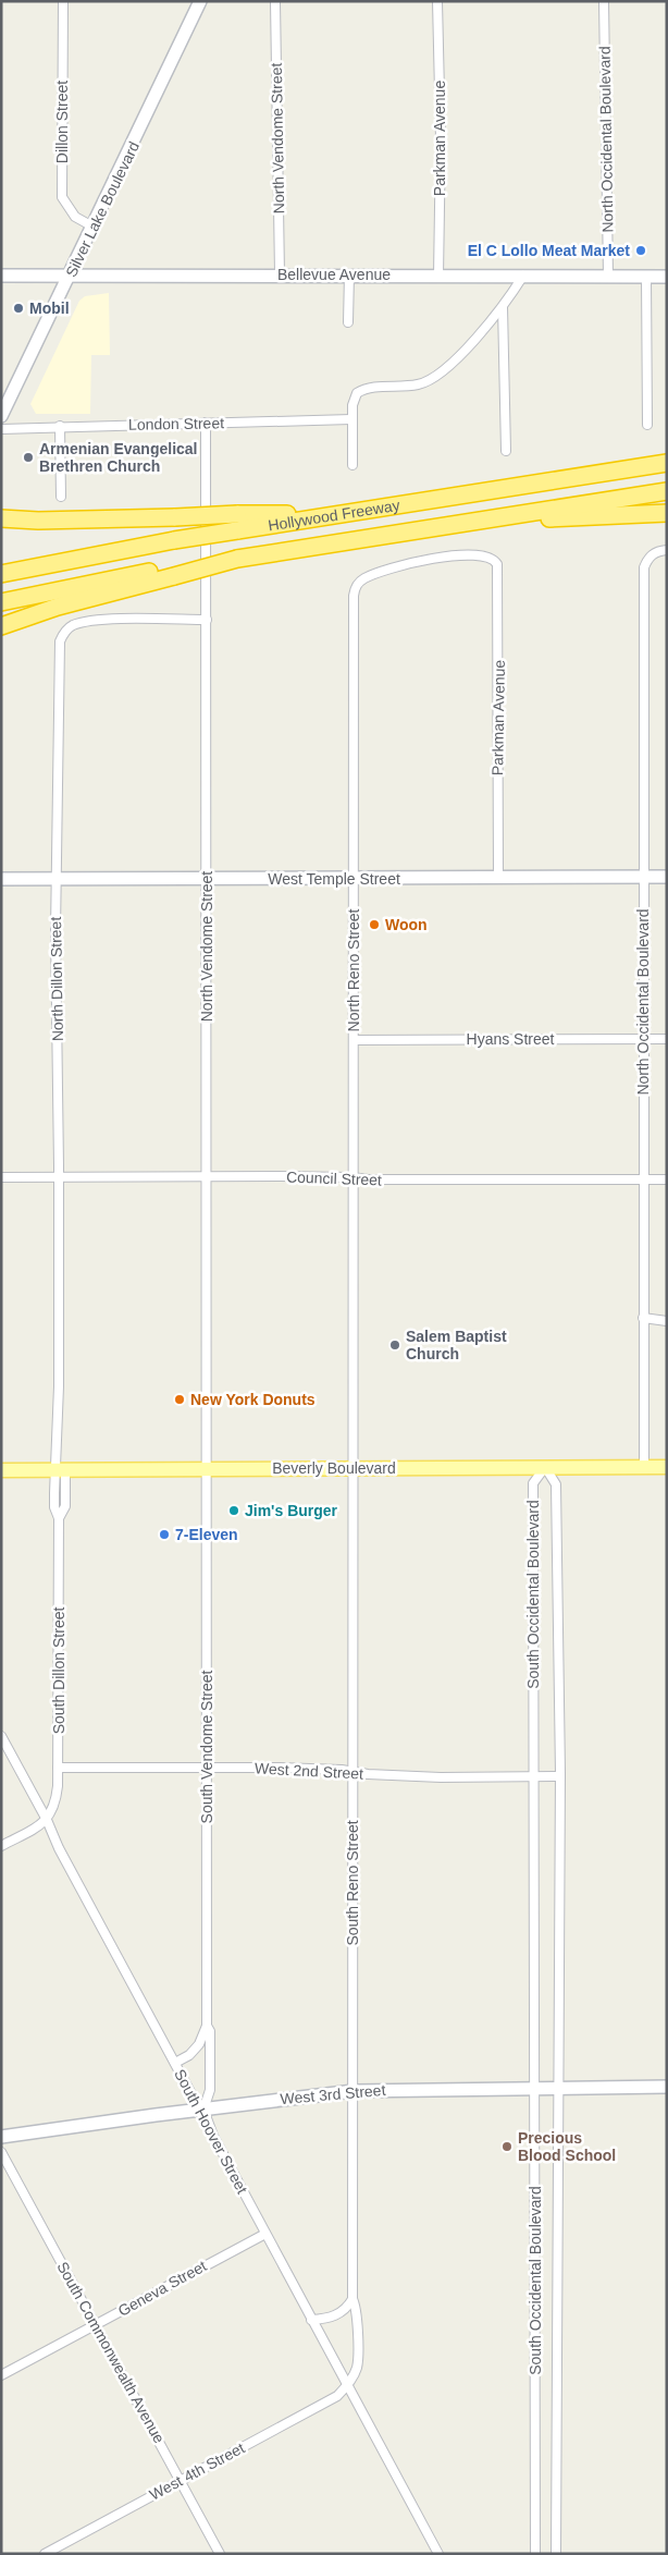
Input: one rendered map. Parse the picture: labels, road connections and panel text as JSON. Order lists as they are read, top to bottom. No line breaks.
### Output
{"streets":{"highway":["Hollywood Freeway"],"main road":["Silver Lake Boulevard","Bellevue Avenue","West Temple Street","Beverly Boulevard","West 3rd Street"],"street":["Dillon Street","North Vendome Street","Parkman Avenue","North Occidental Boulevard","London Street","North Reno Street","North Dillon Street","Hyans Street","Council Street","South Occidental Boulevard","South Dillon Street","South Vendome Street","West 2nd Street","South Reno Street","South Hoover Street","Geneva Street","South Commonwealth Avenue","West 4th Street"]},"crossings":[["Dillon Street","Silver Lake Boulevard"],["North Vendome Street","Bellevue Avenue"],["North Vendome Street","London Street"],["North Vendome Street","West Temple Street"],["North Vendome Street","North Dillon Street"],["North Vendome Street","Council Street"],["North Vendome Street","Beverly Boulevard"],["North Vendome Street","South Vendome Street"],["Parkman Avenue","Bellevue Avenue"],["Parkman Avenue","West Temple Street"],["Parkman Avenue","North Reno Street"],["North Occidental Boulevard","Bellevue Avenue"],["North Occidental Boulevard","West Temple Street"],["North Occidental Boulevard","Hyans Street"],["North Occidental Boulevard","Council Street"],["North Occidental Boulevard","Beverly Boulevard"],["Silver Lake Boulevard","Bellevue Avenue"],["West Temple Street","North Reno Street"],["West Temple Street","North Dillon Street"],["North Reno Street","Hyans Street"],["North Reno Street","Council Street"],["North Reno Street","Beverly Boulevard"],["North Reno Street","South Reno Street"],["North Dillon Street","Council Street"],["North Dillon Street","Beverly Boulevard"],["North Dillon Street","South Dillon Street"],["Beverly Boulevard","South Occidental Boulevard"],["Beverly Boulevard","South Dillon Street"],["Beverly Boulevard","South Vendome Street"],["Beverly Boulevard","South Reno Street"],["South Occidental Boulevard","West 2nd Street"],["South Occidental Boulevard","West 3rd Street"],["South Dillon Street","West 2nd Street"],["South Dillon Street","South Hoover Street"],["South Vendome Street","West 2nd Street"],["South Vendome Street","West 3rd Street"],["South Vendome Street","South Hoover Street"],["West 2nd Street","South Reno Street"],["South Reno Street","West 3rd Street"],["South Reno Street","South Hoover Street"],["South Reno Street","West 4th Street"],["West 3rd Street","South Hoover Street"],["South Hoover Street","Geneva Street"],["South Hoover Street","West 4th Street"],["Geneva Street","South Commonwealth Avenue"],["South Commonwealth Avenue","West 4th Street"]],"places":["El C Lollo Meat Market","Mobil","Armenian Evangelical Brethren Church","Woon","Salem Baptist Church","New York Donuts","Jim's Burger","7-Eleven","Precious Blood School"]}
